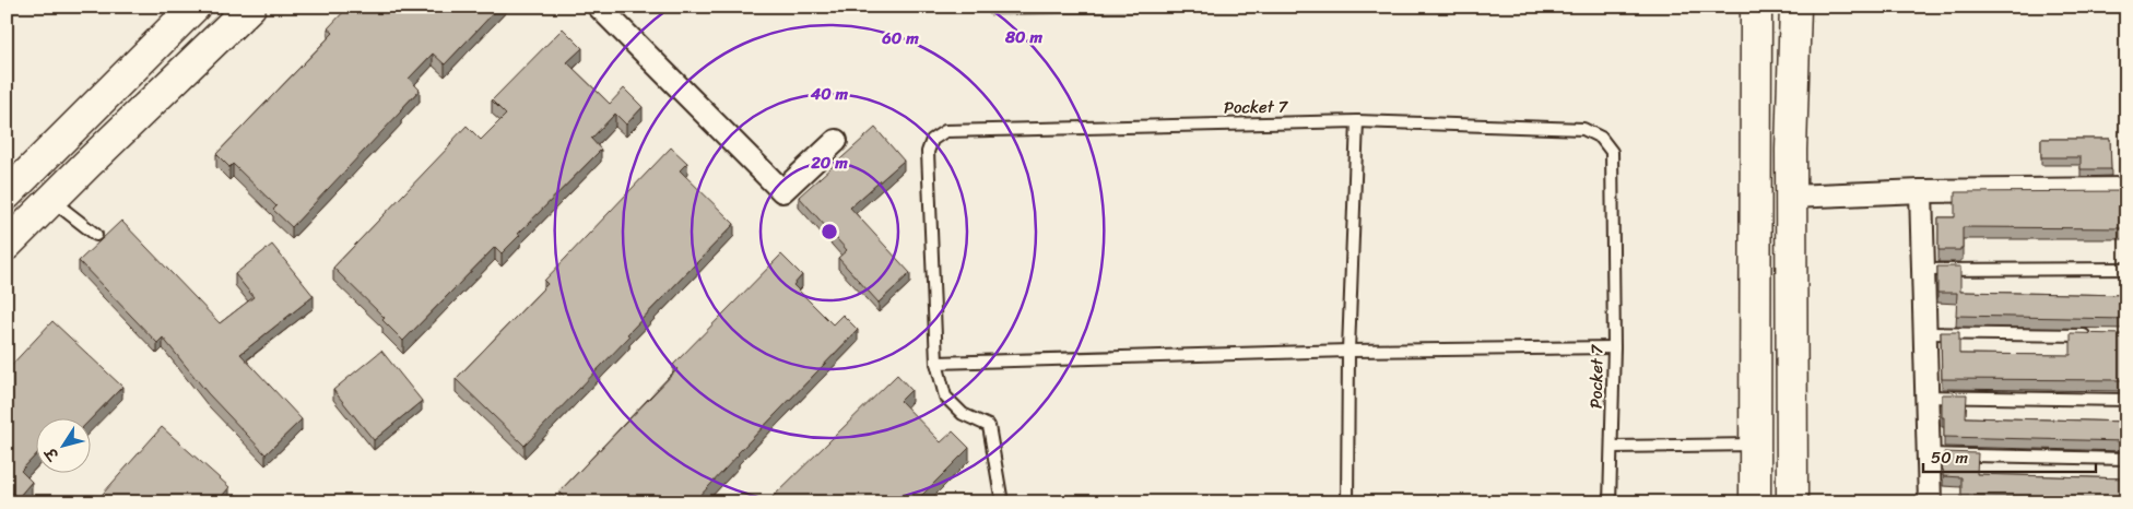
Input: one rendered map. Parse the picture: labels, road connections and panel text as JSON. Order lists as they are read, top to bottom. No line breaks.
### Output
{"streets":{"lane":["Pocket 7"]},"scale_bar":"50 m","north":"bottom left","rings":["80 m","60 m","40 m","20 m"]}
